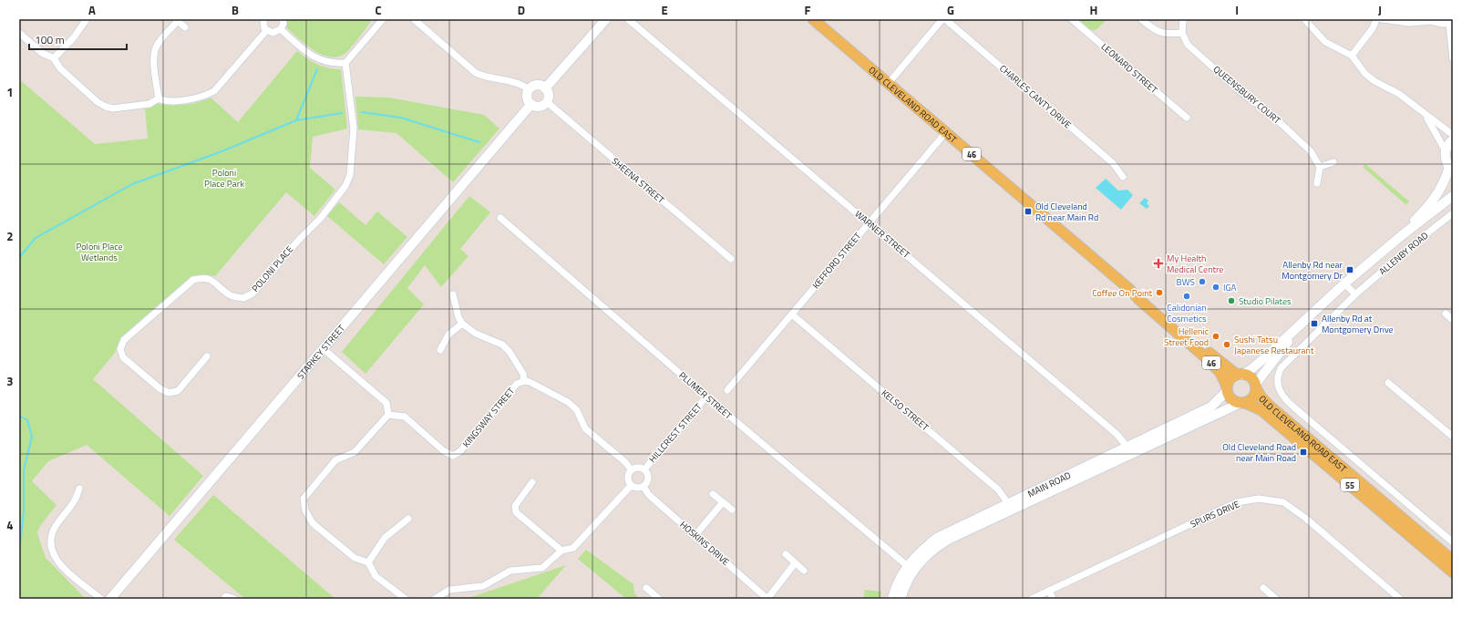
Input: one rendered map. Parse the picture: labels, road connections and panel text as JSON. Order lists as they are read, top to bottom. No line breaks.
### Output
{"streets":{"main road":["OLD CLEVELAND ROAD EAST","46","ALLENBY ROAD","STARKEY STREET","MAIN ROAD","55"],"street":["LEONARD STREET","QUEENSBURY COURT","CHARLES CANTY DRIVE","SHEENA STREET","WARNER STREET","KEFFORD STREET","POLONI PLACE","PLUMER STREET","KELSO STREET","KINGSWAY STREET","HILLCREST STREET","SPURS DRIVE","HOSKINS DRIVE"]},"crossings":[["OLD CLEVELAND ROAD EAST","46"],["OLD CLEVELAND ROAD EAST","ALLENBY ROAD"],["OLD CLEVELAND ROAD EAST","KEFFORD STREET"],["OLD CLEVELAND ROAD EAST","MAIN ROAD"],["46","ALLENBY ROAD"],["46","MAIN ROAD"],["SHEENA STREET","STARKEY STREET"],["WARNER STREET","KEFFORD STREET"],["WARNER STREET","MAIN ROAD"],["ALLENBY ROAD","MAIN ROAD"],["KEFFORD STREET","KELSO STREET"],["PLUMER STREET","HILLCREST STREET"],["PLUMER STREET","MAIN ROAD"],["KELSO STREET","MAIN ROAD"],["HILLCREST STREET","HOSKINS DRIVE"]],"parks":["Poloni Place Park","Poloni Place Wetlands"],"places":{"transit":["Old Cleveland Rd near Main Rd","Allenby Rd near Montgomery Dr","Allenby Rd at Montgomery Drive","Old Cleveland Road near Main Road"],"health":["My Health Medical Centre"],"other":["BWS","IGA","Coffee On Point","Calidonian Cosmetics","Studio Pilates","Hellenic Street Food","Sushi Tatsu Japanese Restaurant"]},"scale_bar":"100 m","grid":{"columns":["A","B","C","D","E","F","G","H","I","J"],"rows":["1","2","3","4"]}}
